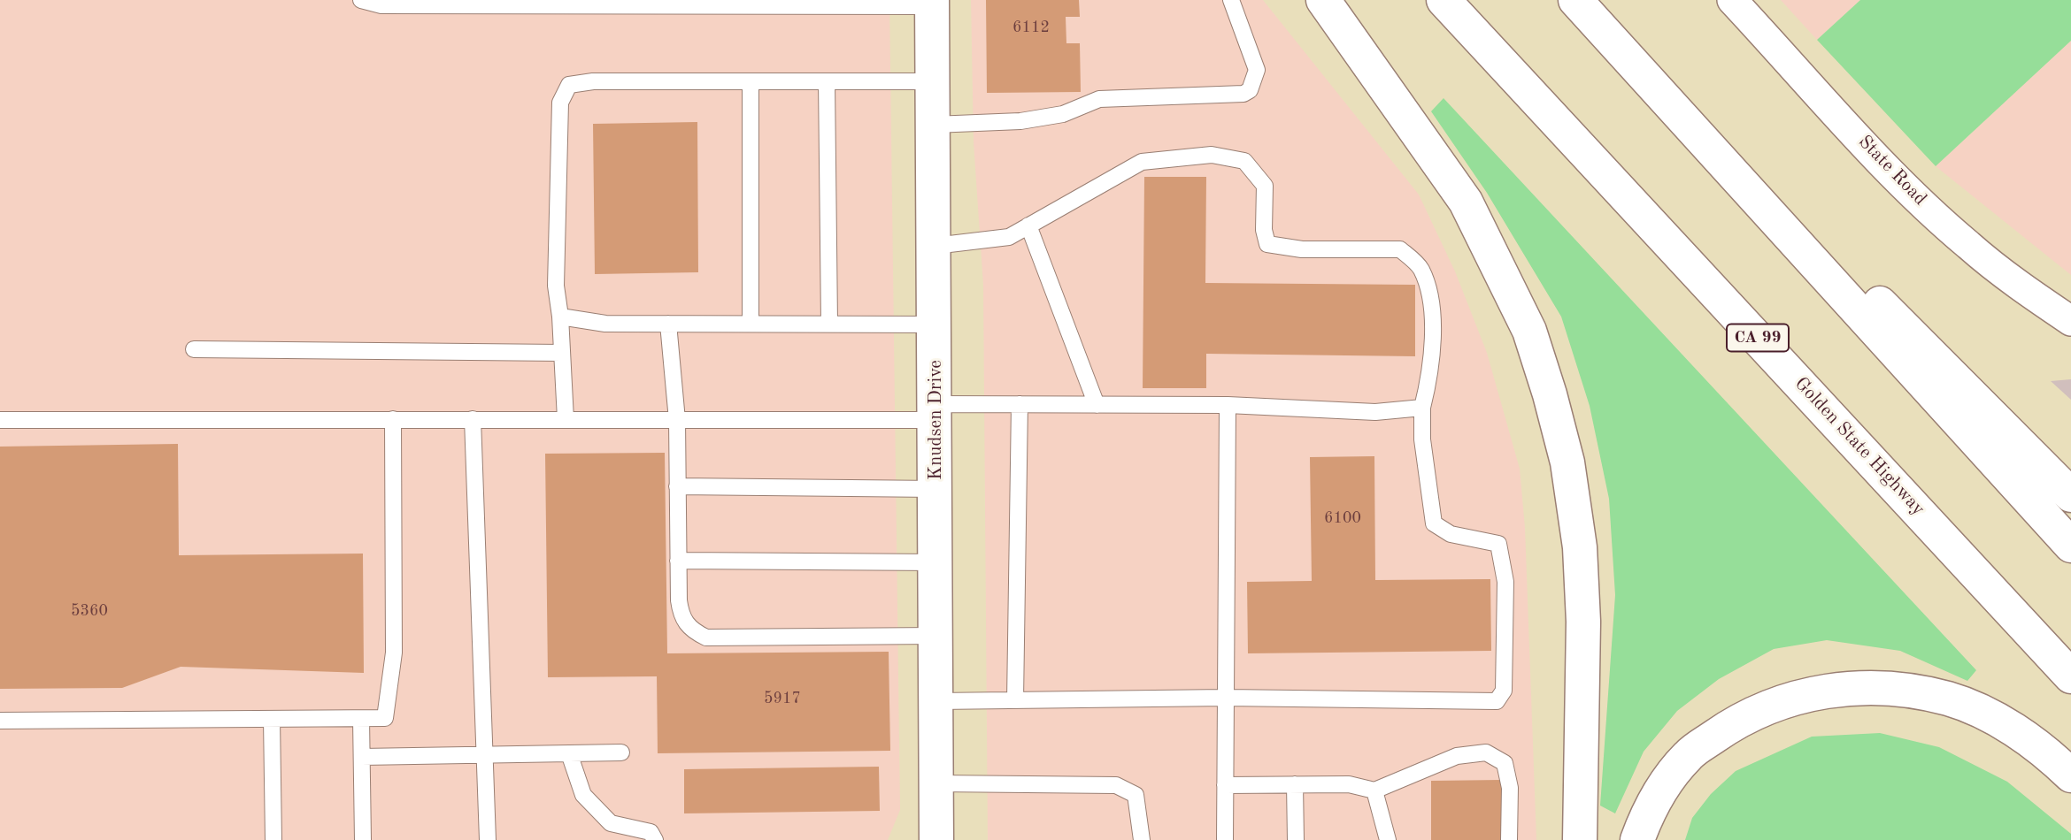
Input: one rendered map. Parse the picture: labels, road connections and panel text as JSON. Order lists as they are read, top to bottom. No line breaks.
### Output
{"streets":{"main road":["CA 99","Knudsen Drive","Golden State Highway"],"street":["State Road"]},"house_numbers":["6112","6100","5360","5917"]}
